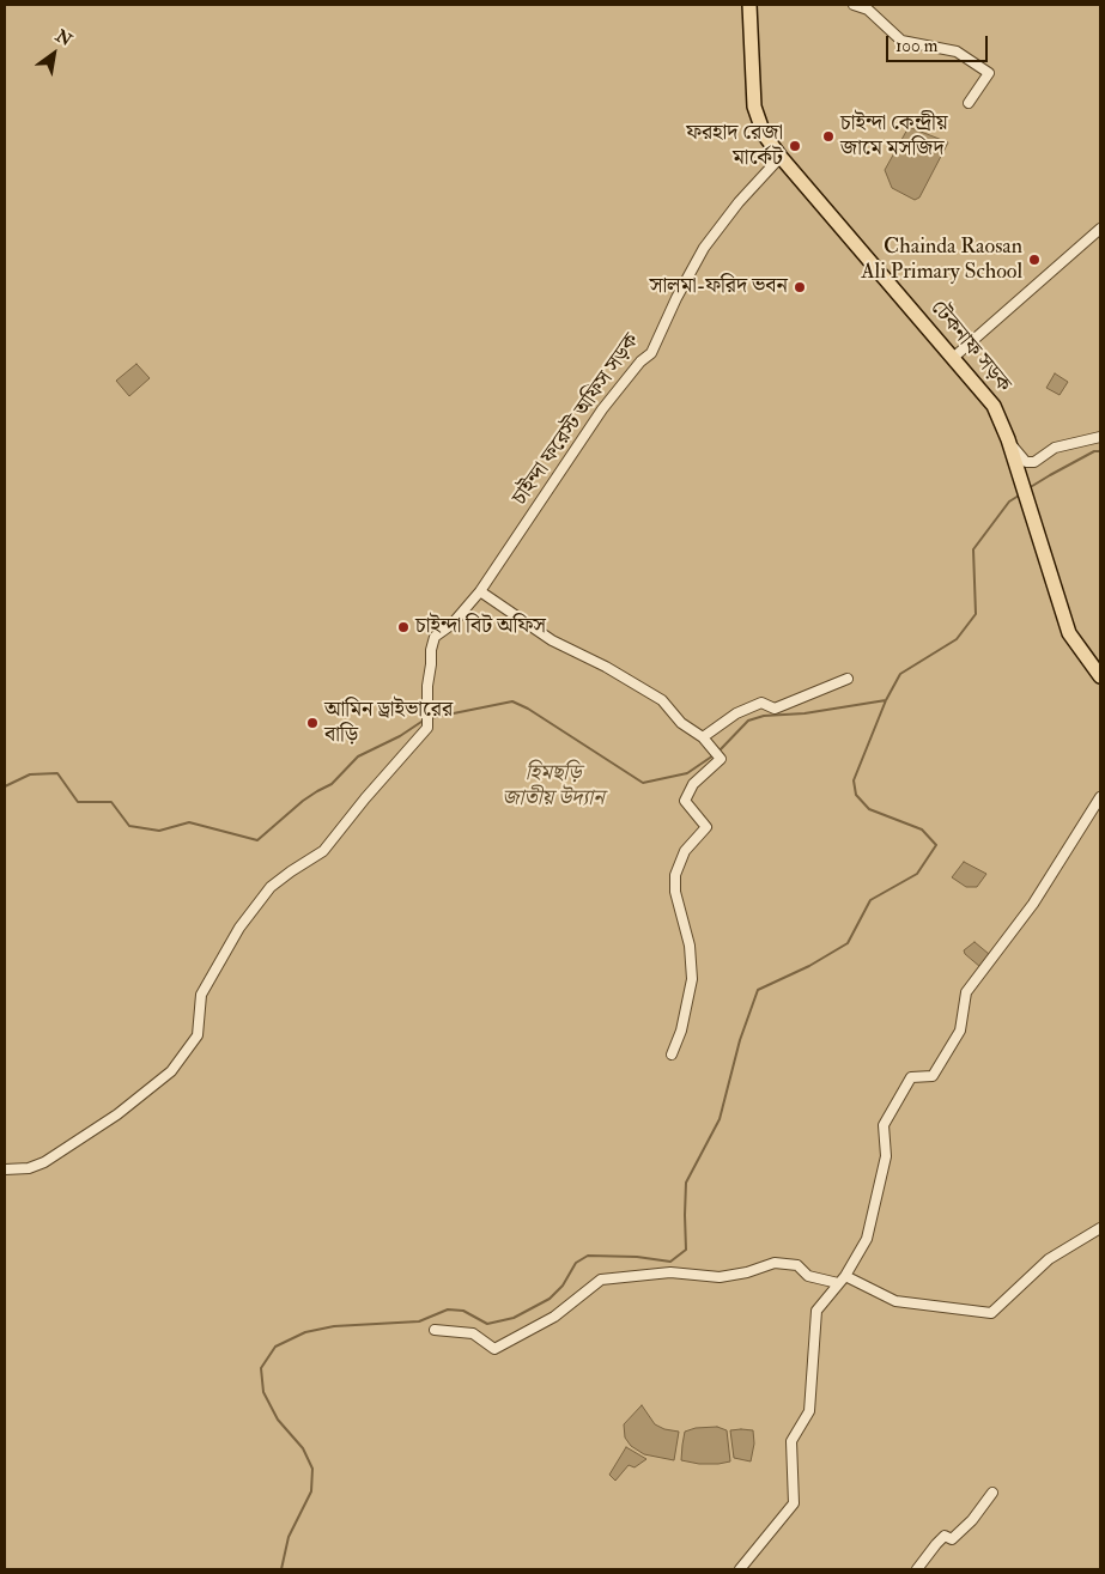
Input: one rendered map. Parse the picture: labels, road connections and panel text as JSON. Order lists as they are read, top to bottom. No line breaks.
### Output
{"streets":{"highway":["টেকনাফ সড়ক"],"street":["চাইন্দা ফরেস্ট অফিস সড়ক"]},"crossings":[["টেকনাফ সড়ক","চাইন্দা ফরেস্ট অফিস সড়ক"]],"parks":["হিমছড়ি জাতীয় উদ্যান"],"places":["চাইন্দা কেন্দ্রীয় জামে মসজিদ","ফরহাদ রেজা মার্কেট","Chainda Raosan Ali Primary School","সালমা-ফরিদ ভবন","চাইন্দা বিট অফিস","আমিন ড্রাইভারের বাড়ি"],"scale_bar":"100 m","north":"top right"}
